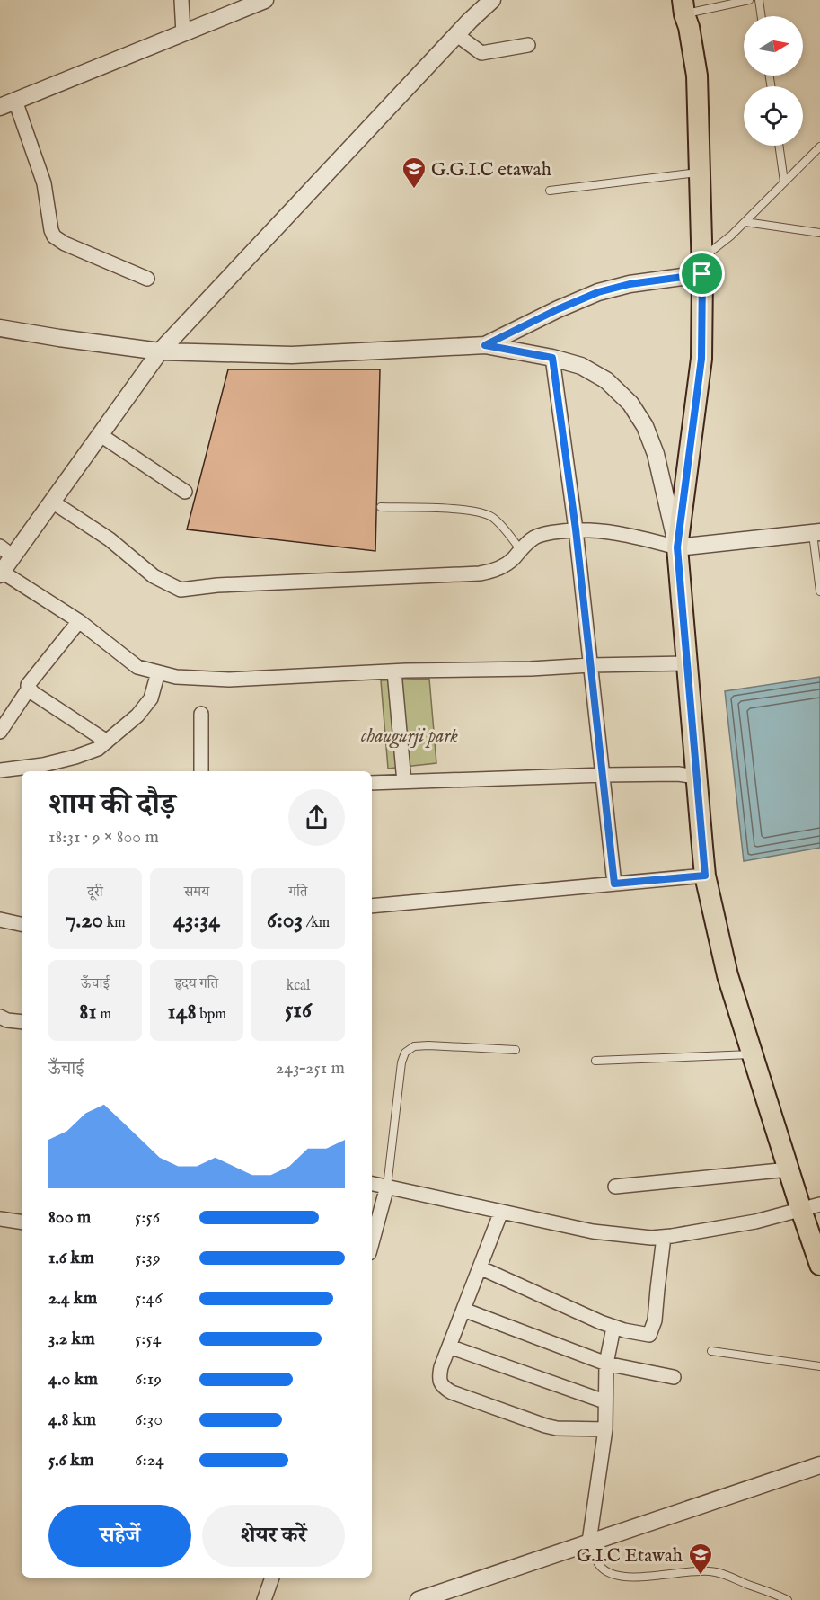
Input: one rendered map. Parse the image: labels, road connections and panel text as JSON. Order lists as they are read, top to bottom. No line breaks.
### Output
{"parks":["chaugurji park"],"places":{"school or university":["G.G.I.C etawah","G.I.C Etawah"]},"north":"right","page":{"heading":["शाम की दौड़","18:31 · 9 × 800 m"],"stats":[["दूरी","7.20 km"],["समय","43:34"],["गति","6:03 /km"],["ऊँचाई","81 m"],["हृदय गति","148 bpm"],["kcal","516"]],"chart":["ऊँचाई","243–251 m"],"list":[{"name":"800 m","note":"5:56"},{"name":"1.6 km","note":"5:39"},{"name":"2.4 km","note":"5:46"},{"name":"3.2 km","note":"5:54"},{"name":"4.0 km","note":"6:19"},{"name":"4.8 km","note":"6:30"},{"name":"5.6 km","note":"6:24"}],"buttons":["सहेजें","शेयर करें"]}}
